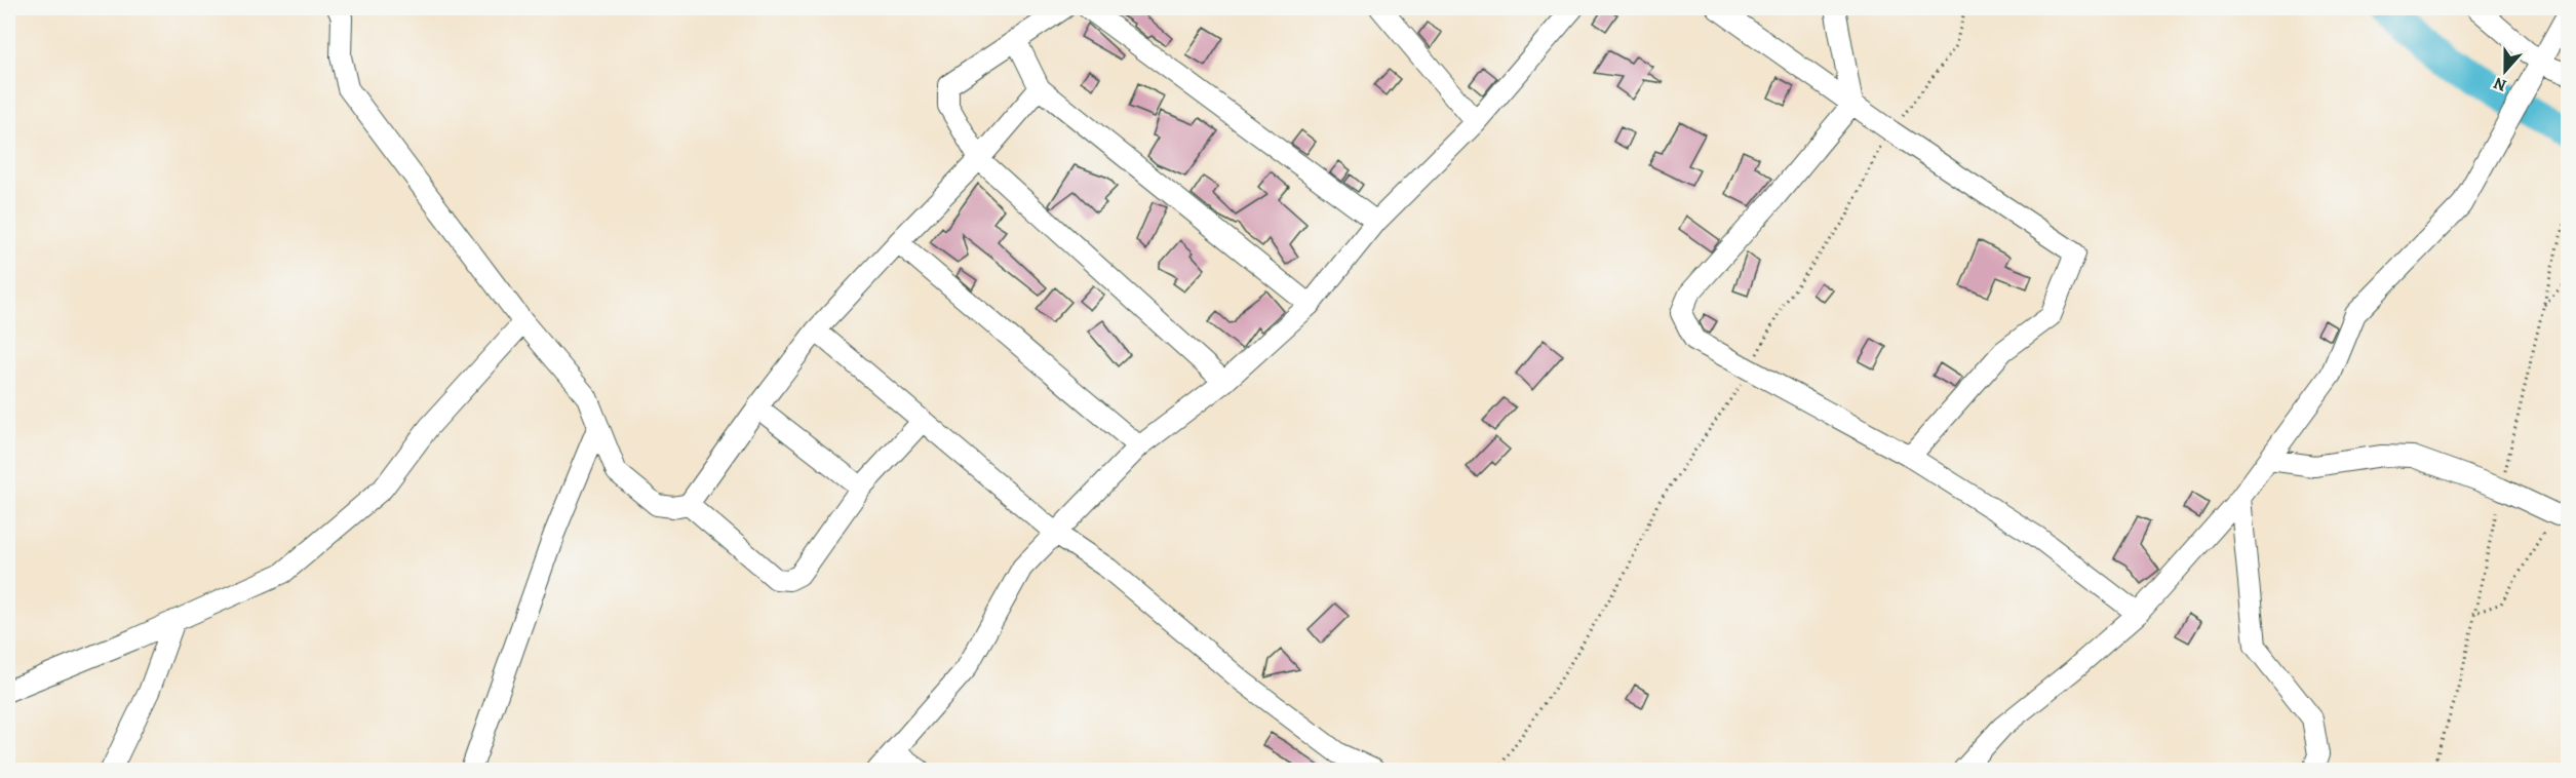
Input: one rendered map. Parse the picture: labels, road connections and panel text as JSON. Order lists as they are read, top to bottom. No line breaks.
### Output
{"north":"bottom"}
